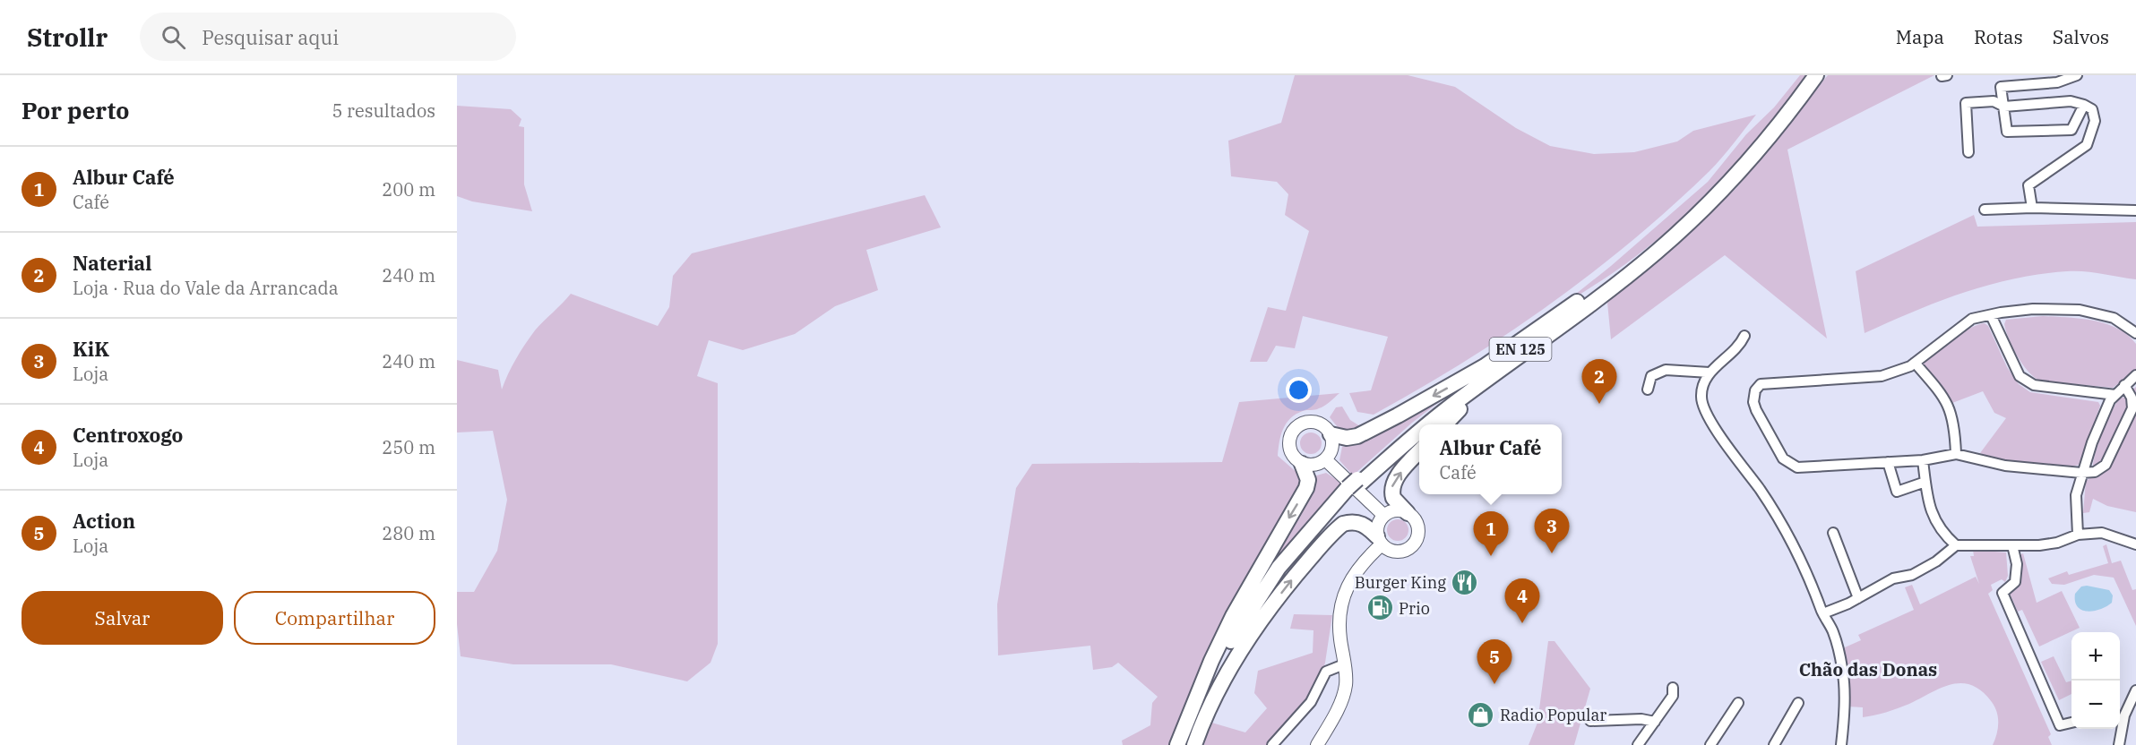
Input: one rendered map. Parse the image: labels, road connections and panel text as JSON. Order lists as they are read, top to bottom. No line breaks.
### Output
{"streets":{"main road":["EN 125"]},"districts":["Chão das Donas"],"places":{"restaurant":["Burger King"],"fuel station":["Prio"],"shop":["Radio Popular"]},"page":{"header":"Strollr","search":"Pesquisar aqui","nav":["Mapa","Rotas","Salvos"],"heading":["Por perto","5 resultados"],"list":[{"mark":"1","name":"Albur Café","note":"Café","value":"200 m"},{"mark":"2","name":"Naterial","note":"Loja · Rua do Vale da Arrancada","value":"240 m"},{"mark":"3","name":"KiK","note":"Loja","value":"240 m"},{"mark":"4","name":"Centroxogo","note":"Loja","value":"250 m"},{"mark":"5","name":"Action","note":"Loja","value":"280 m"}],"pins":["2","3","1","4","5"],"popup":["Albur Café","Café"],"buttons":["Salvar","Compartilhar"],"map_buttons":["+","−"]}}
